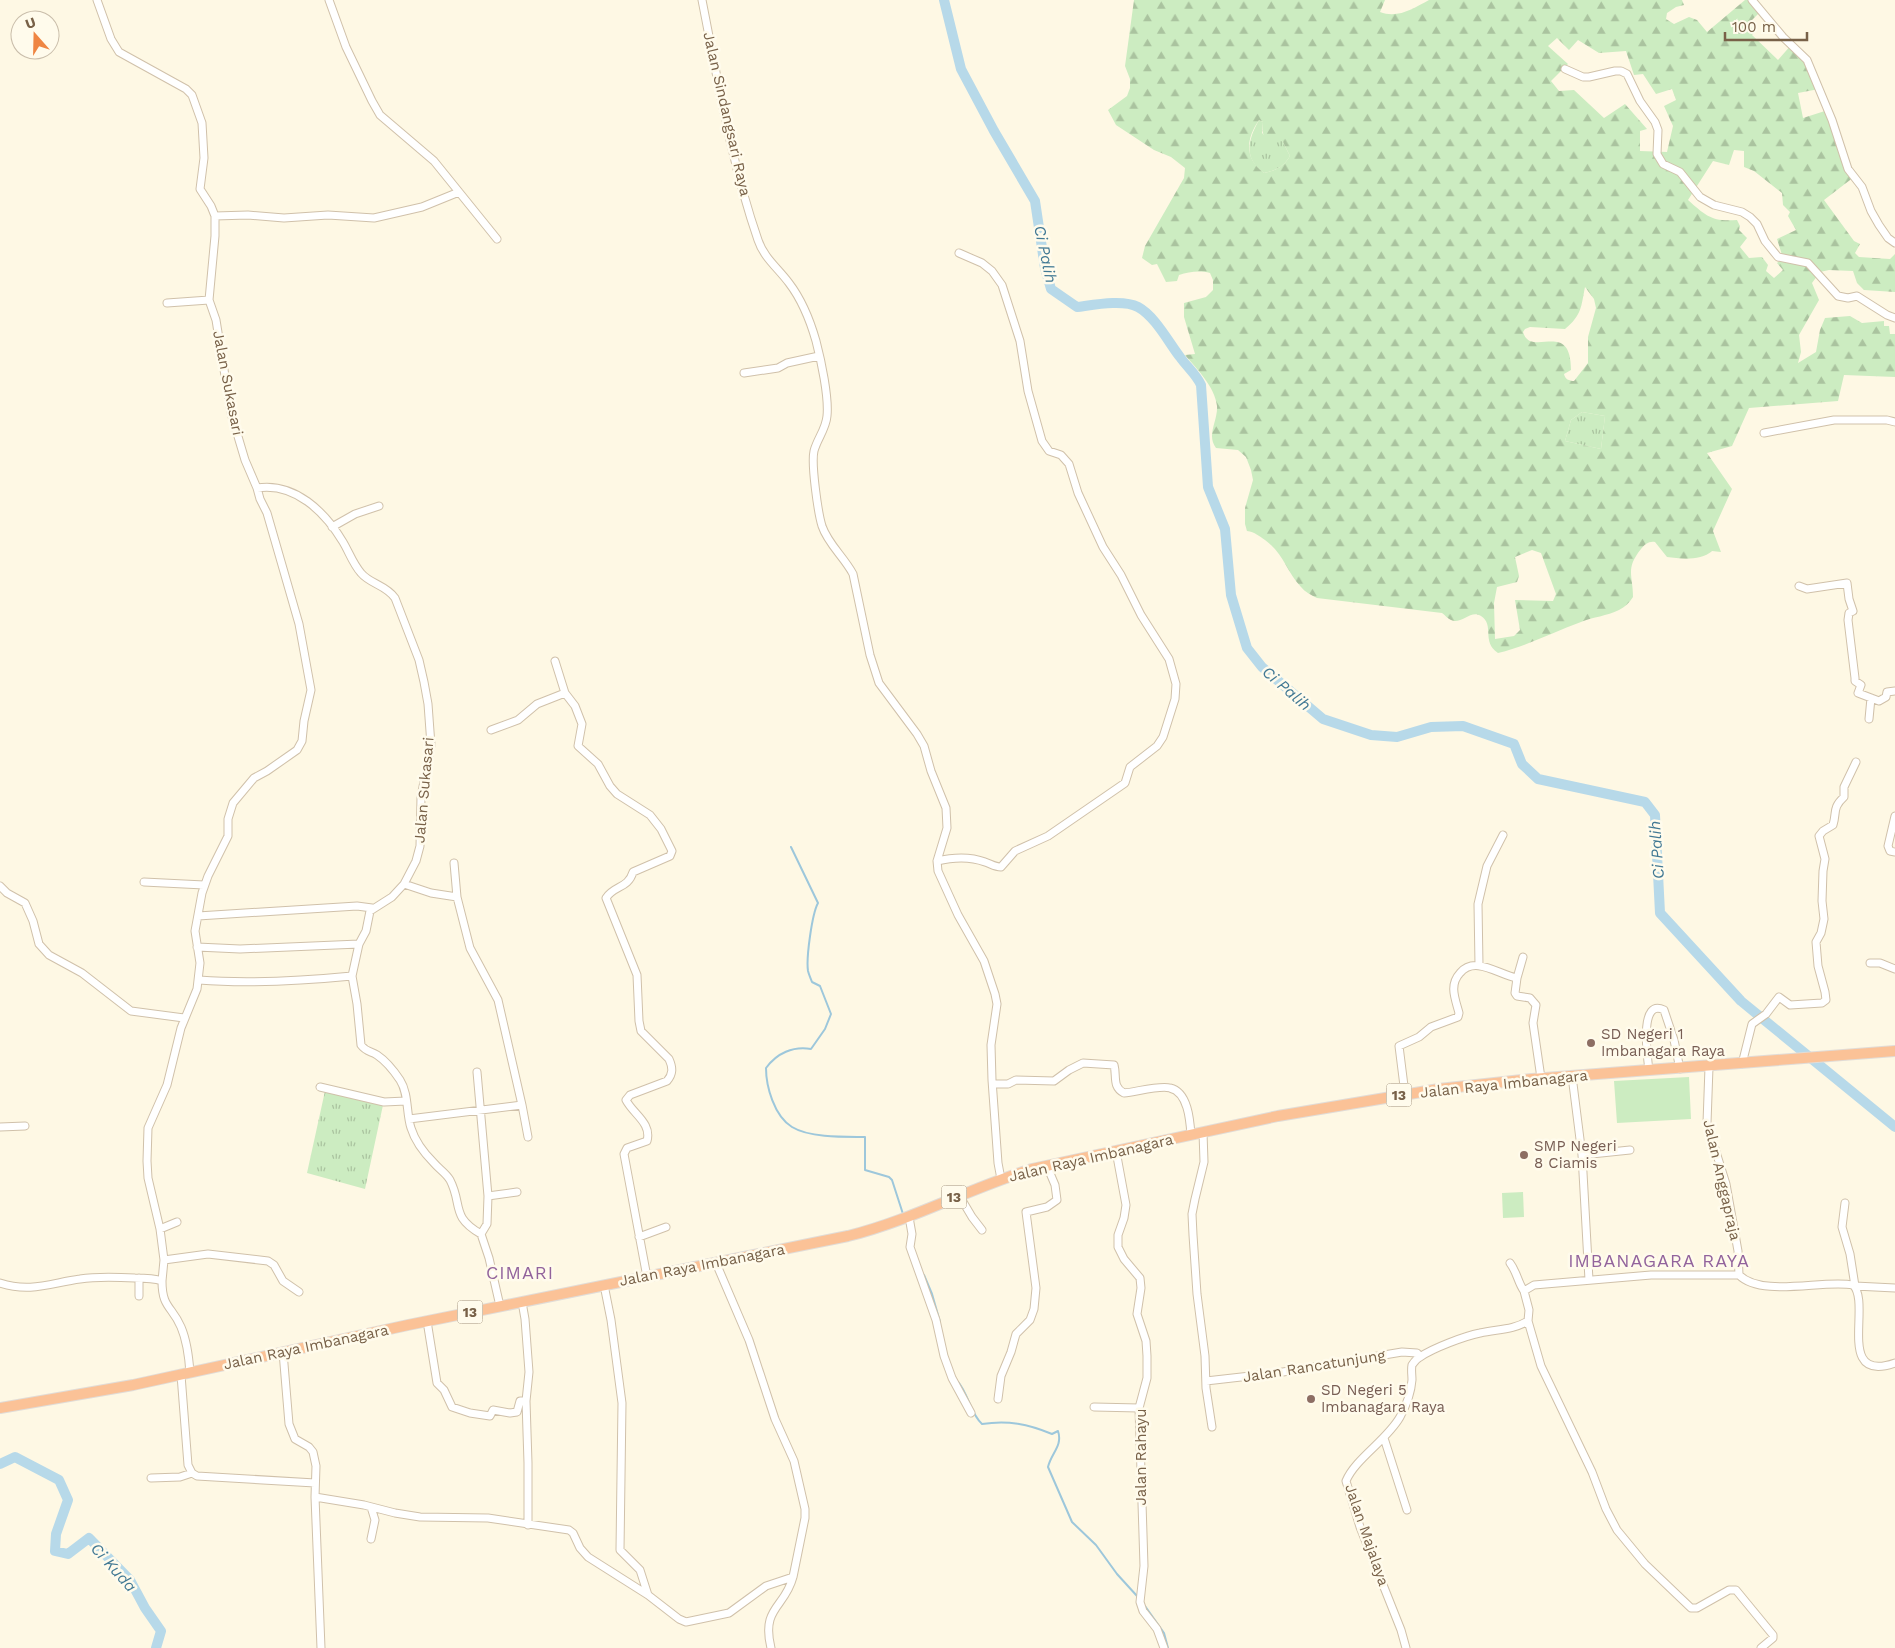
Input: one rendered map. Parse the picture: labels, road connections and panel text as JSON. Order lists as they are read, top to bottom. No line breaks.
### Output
{"streets":{"highway":["Jalan Raya Imbanagara","13"],"street":["Jalan Sindangsari Raya","Jalan Sukasari","Jalan Anggapraja","Jalan Rancatunjung","Jalan Rahayu","Jalan Majalaya"]},"crossings":[["Jalan Raya Imbanagara","Jalan Anggapraja"],["Jalan Raya Imbanagara","Jalan Rahayu"],["Jalan Rancatunjung","Jalan Majalaya"]],"districts":["IMBANAGARA RAYA","CIMARI"],"water":["Ci Palih","Ci Kuda"],"places":["SD Negeri 1 Imbanagara Raya","SMP Negeri 8 Ciamis","SD Negeri 5 Imbanagara Raya"],"scale_bar":"100 m","north":"top"}
